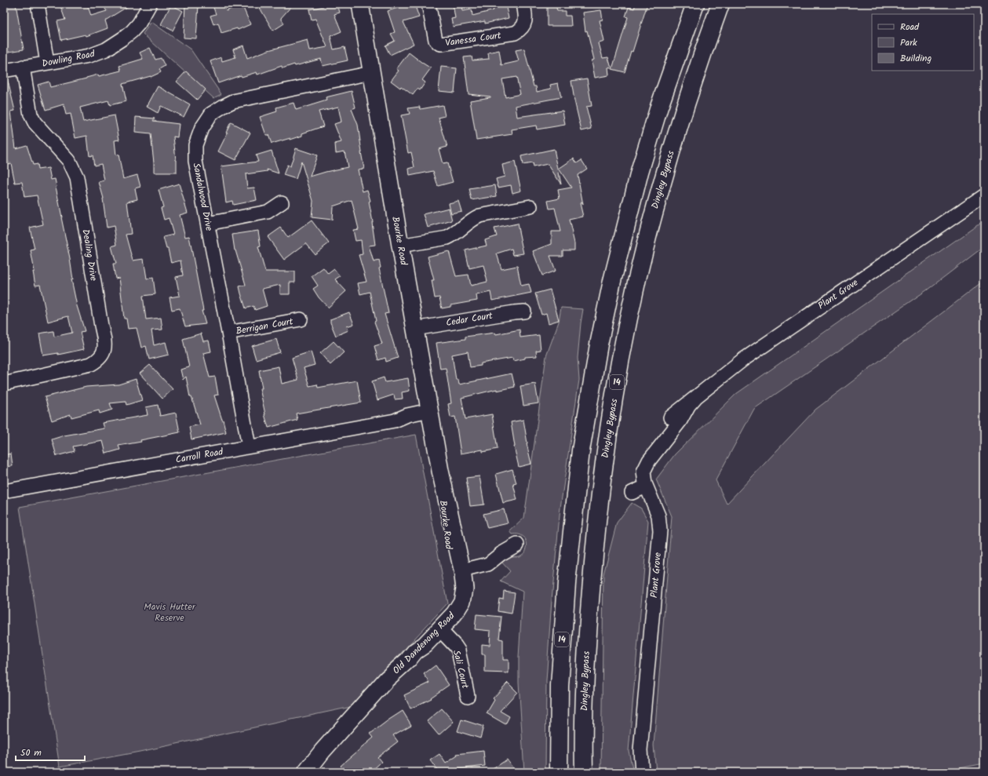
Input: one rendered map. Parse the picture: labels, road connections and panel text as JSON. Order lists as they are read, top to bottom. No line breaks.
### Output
{"streets":{"highway":["Dingley Bypass","14"],"main road":["Bourke Road","Old Dandenong Road"],"street":["Vanessa Court","Dowling Road","Sandalwood Drive","Dealing Drive","Plant Grove","Cedar Court","Berrigan Court","Carroll Road","Sali Court"]},"crossings":[["Dowling Road","Dealing Drive"],["Sandalwood Drive","Bourke Road"],["Sandalwood Drive","Berrigan Court"],["Sandalwood Drive","Carroll Road"],["Bourke Road","Cedar Court"],["Bourke Road","Carroll Road"],["Bourke Road","Old Dandenong Road"],["Old Dandenong Road","Sali Court"]],"parks":["Mavis Hutter Reserve"],"legend":["Road","Park","Building"],"scale_bar":"50 m"}
